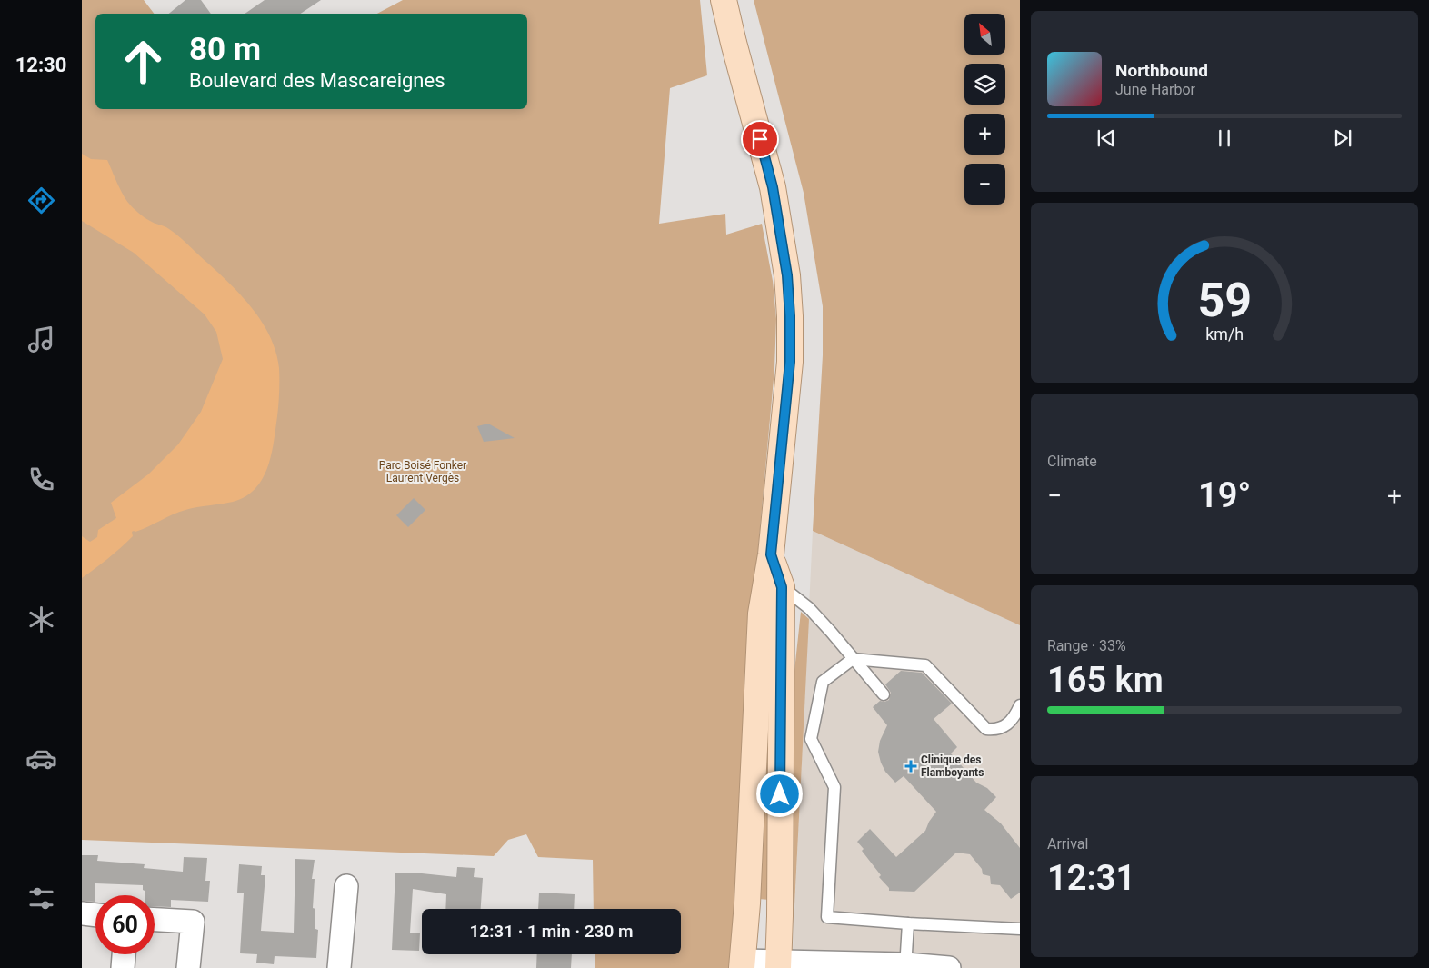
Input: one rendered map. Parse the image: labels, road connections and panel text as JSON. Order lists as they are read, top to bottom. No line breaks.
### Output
{"parks":["Parc Boisé Fonker Laurent Vergès"],"places":{"health":["Clinique des Flamboyants"]},"north":"top left","page":{"tabs":"12:30","map_buttons":["+","−"],"turn":["80 m","Boulevard des Mascareignes"],"song":["Northbound","June Harbor"],"tile":["Climate",["Range · 33%","165 km"],["Arrival","12:31"]],"heat":["−","19°","+"],"limit":"60","trip":"12:31 · 1 min · 230 m","gauge":["59","km/h"]}}
